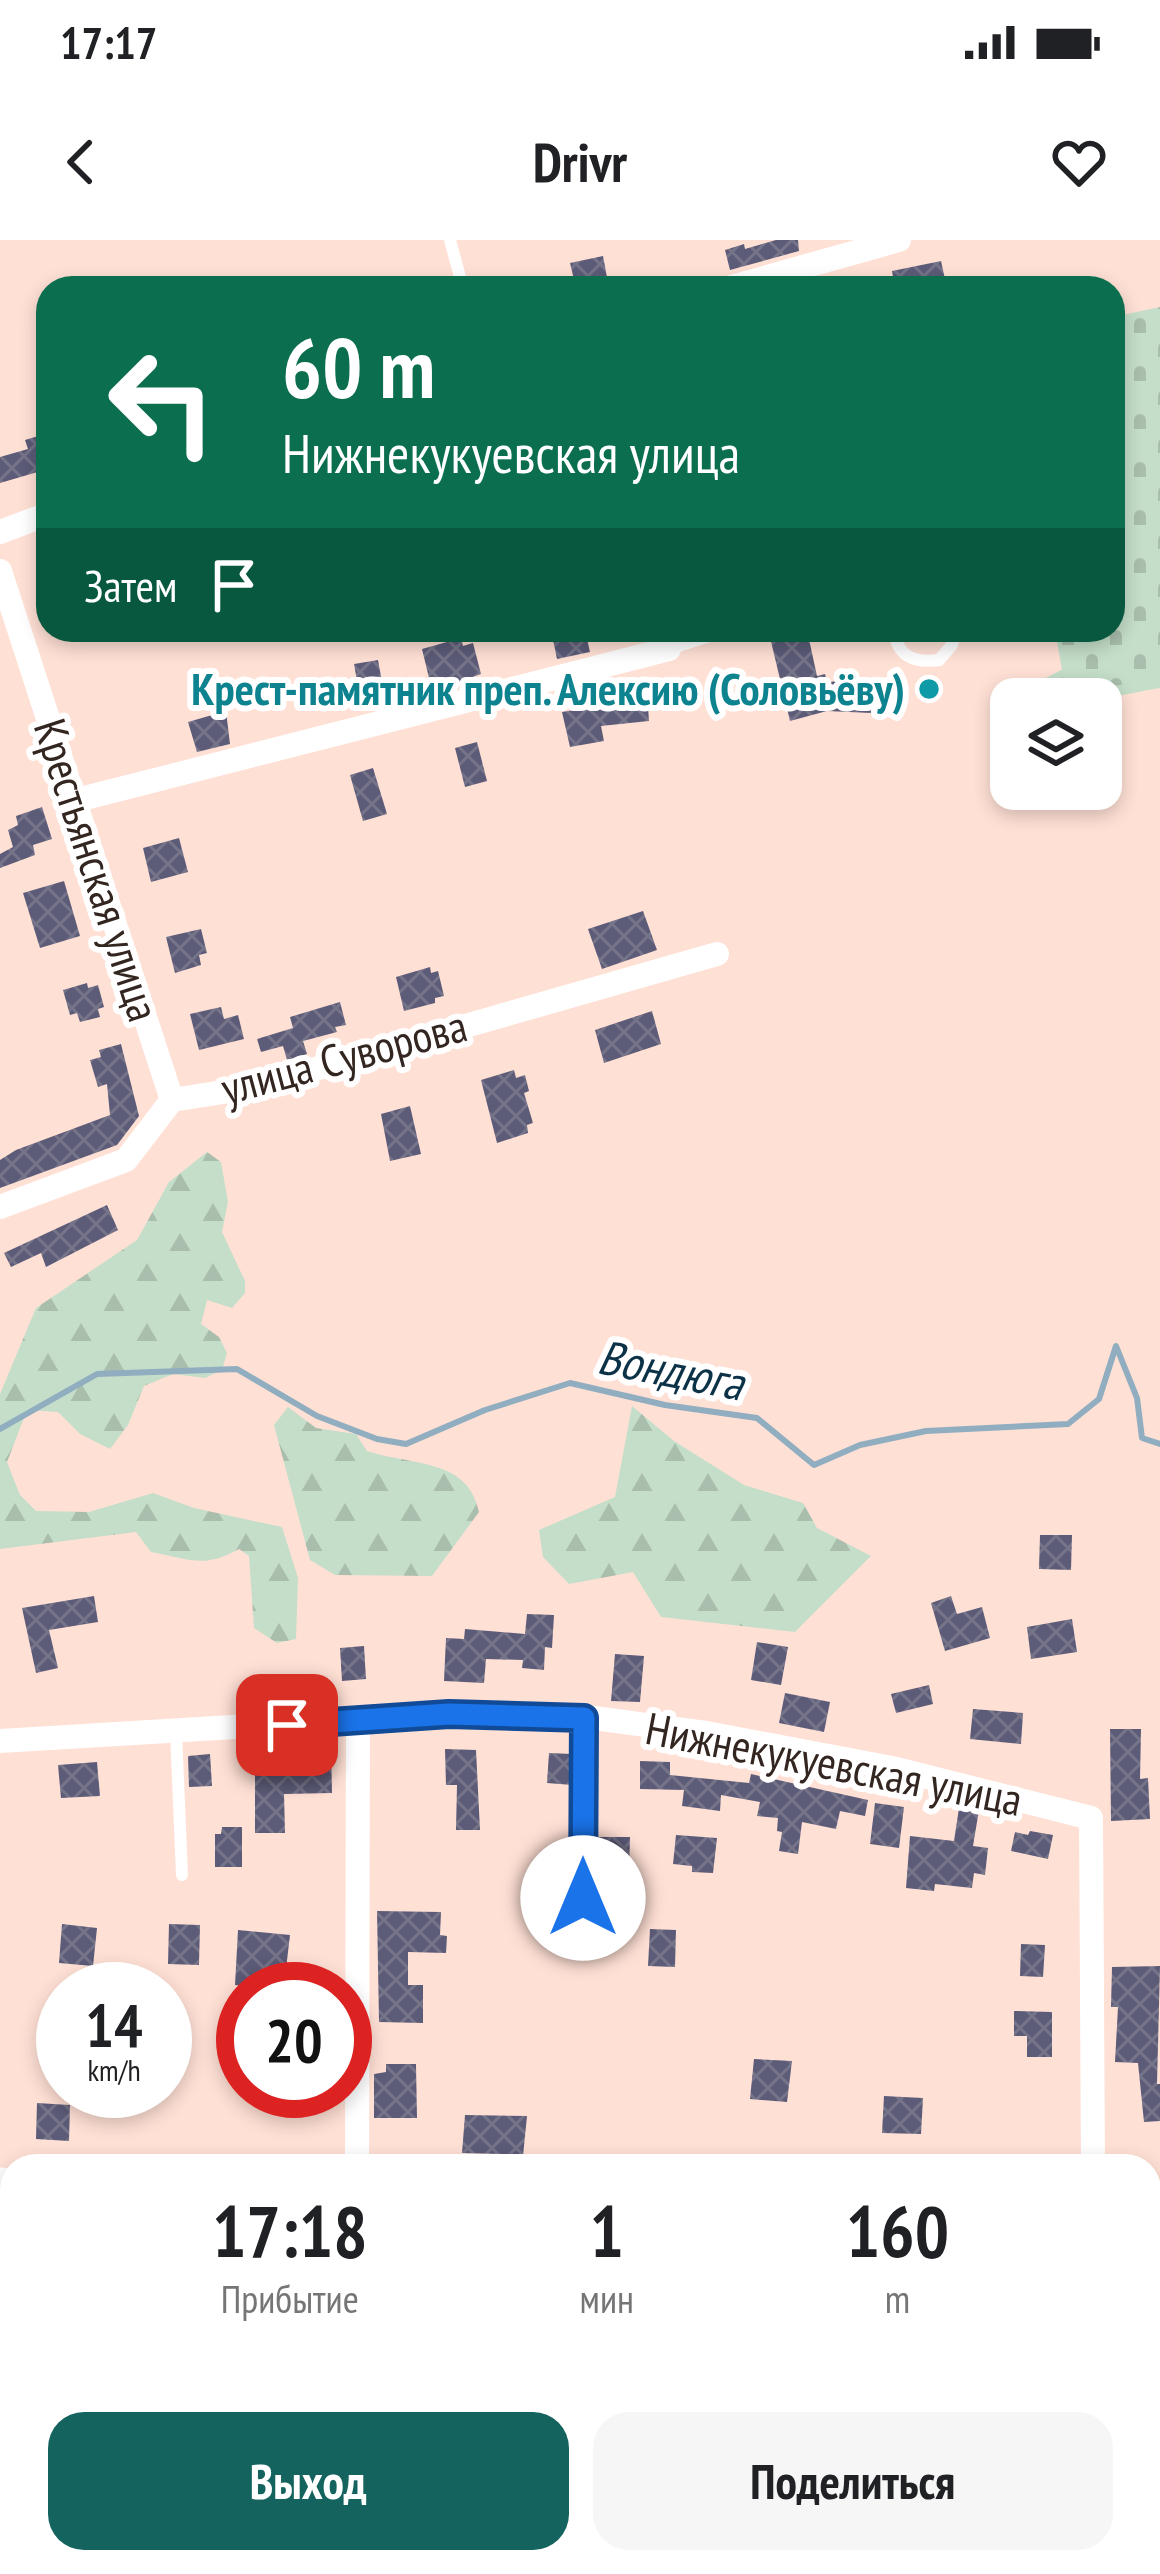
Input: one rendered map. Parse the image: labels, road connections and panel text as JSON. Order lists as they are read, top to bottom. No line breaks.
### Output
{"streets":{"street":["Крестьянская улица","улица Суворова","Нижнекукуевская улица"]},"crossings":[["Крестьянская улица","улица Суворова"]],"water":["Вондюга"],"places":["Крест-памятник преп. Алексию (Соловьёву)"],"page":{"status":"17:17","header":"Drivr","turn":["60 m","Нижнекукуевская улица"],"then":"Затем","speed":"14 km/h","limit":"20","eta":["17:18","Прибытие","1","мин","160","m"],"buttons":["Выход","Поделиться"]}}
